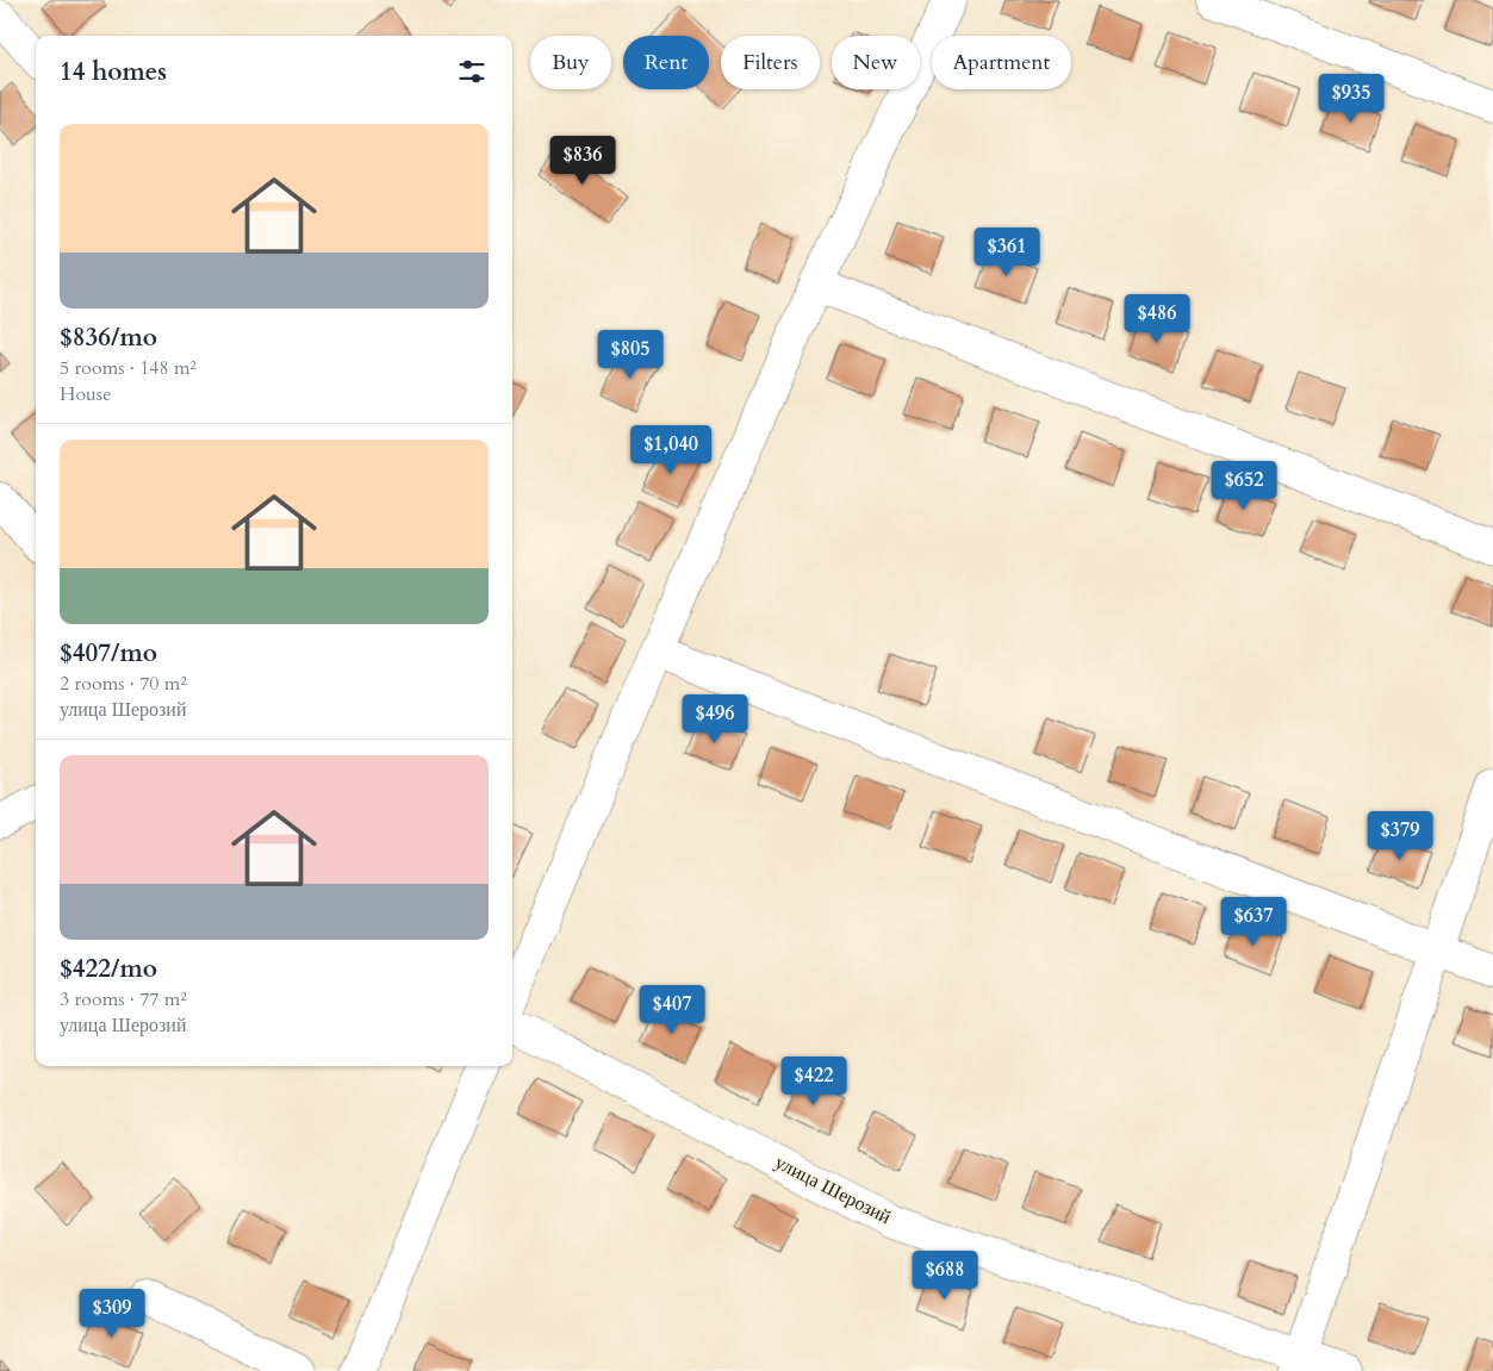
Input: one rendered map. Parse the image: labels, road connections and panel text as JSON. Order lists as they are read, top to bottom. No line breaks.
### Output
{"streets":{"street":["улица Шерозий"]},"page":{"chip":["Buy","Rent","Filters","New","Apartment"],"heading":"14 homes","price":["$935","$836","$361","$486","$805","$1,040","$652","$496","$379","$637","$407","$422","$688","$309"],"list":[{"name":"$836/mo","note":"5 rooms · 148 m² · House"},{"name":"$407/mo","note":"2 rooms · 70 m² · улица Шерозий"},{"name":"$422/mo","note":"3 rooms · 77 m² · улица Шерозий"}]}}
